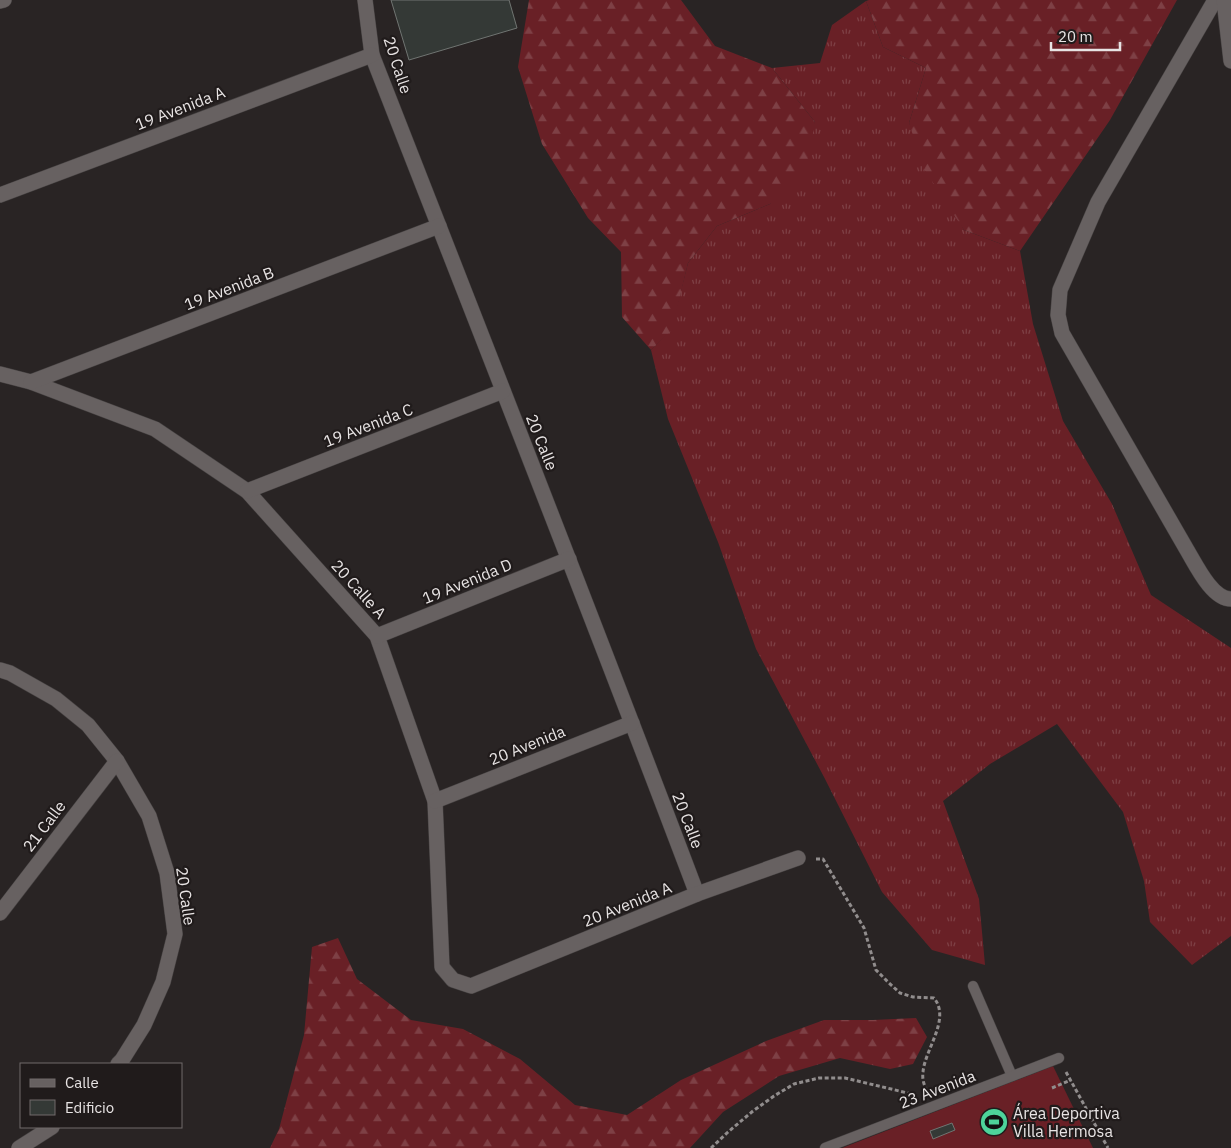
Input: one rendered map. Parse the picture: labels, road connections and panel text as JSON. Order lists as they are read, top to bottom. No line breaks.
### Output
{"streets":{"street":["20 Calle","19 Avenida A","19 Avenida B","19 Avenida C","19 Avenida D","20 Calle A","20 Avenida","21 Calle","20 Avenida A"],"lane":["23 Avenida"]},"crossings":[["20 Calle","19 Avenida A"],["20 Calle","19 Avenida B"],["20 Calle","19 Avenida C"],["20 Calle","19 Avenida D"],["20 Calle","20 Avenida"],["20 Calle","21 Calle"],["20 Calle","20 Avenida A"],["19 Avenida B","20 Calle A"],["19 Avenida C","20 Calle A"],["19 Avenida D","20 Calle A"],["20 Calle A","20 Avenida"],["20 Calle A","20 Avenida A"]],"places":{"sports":["Área Deportiva Villa Hermosa"]},"legend":["Calle","Edificio"],"scale_bar":"20 m"}
